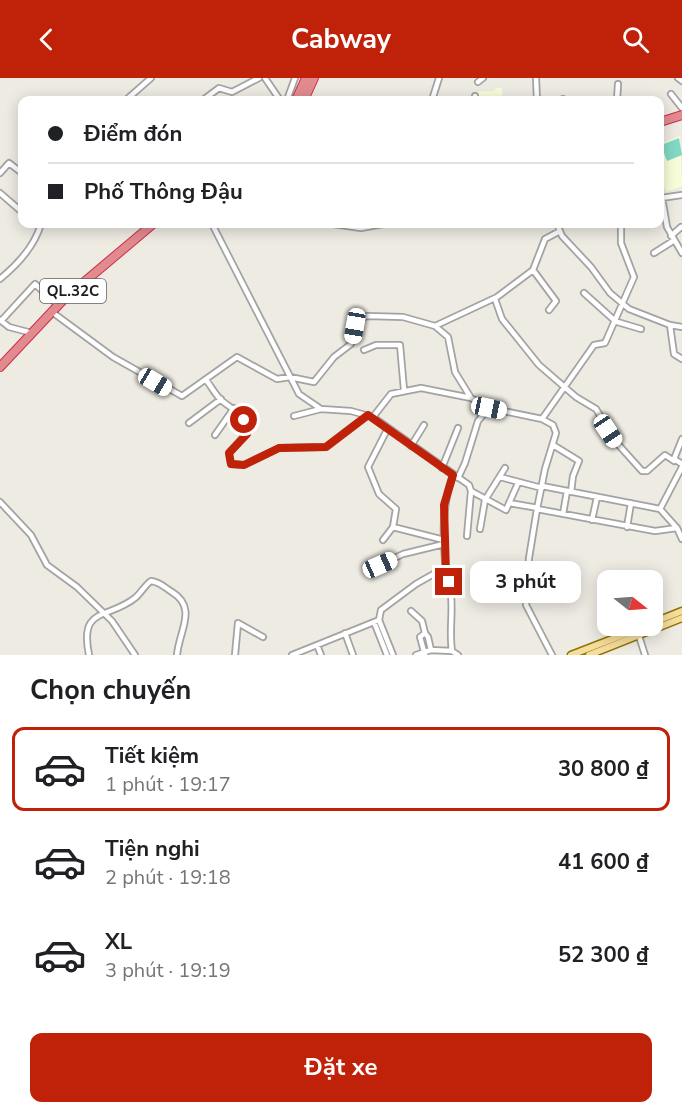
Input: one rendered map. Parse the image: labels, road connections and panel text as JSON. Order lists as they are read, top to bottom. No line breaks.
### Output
{"streets":{"highway":["QL.32C"]},"north":"right","page":{"header":"Cabway","banner":["Điểm đón","Phố Thông Đậu"],"bubble":"3 phút","heading":"Chọn chuyến","list":[{"name":"Tiết kiệm","note":"1 phút · 19:17","value":"30 800 ₫"},{"name":"Tiện nghi","note":"2 phút · 19:18","value":"41 600 ₫"},{"name":"XL","note":"3 phút · 19:19","value":"52 300 ₫"}],"buttons":"Đặt xe"}}
